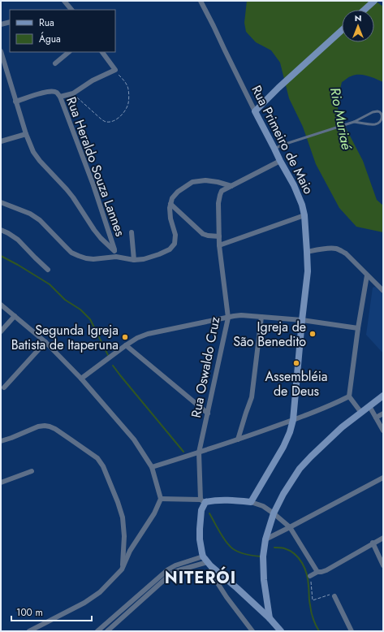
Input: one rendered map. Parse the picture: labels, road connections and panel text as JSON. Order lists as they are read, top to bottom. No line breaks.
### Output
{"streets":{"main road":["Rua Primeiro de Maio","Rua Oswaldo Cruz"],"street":["Rua Heraldo Souza Lannes"]},"districts":["NITERÓI"],"water":["Rio Muriaé"],"places":["Igreja de São Benedito","Segunda Igreja Batista de Itaperuna","Assembléia de Deus"],"legend":["Rua","Água"],"scale_bar":"100 m","north":"top"}
